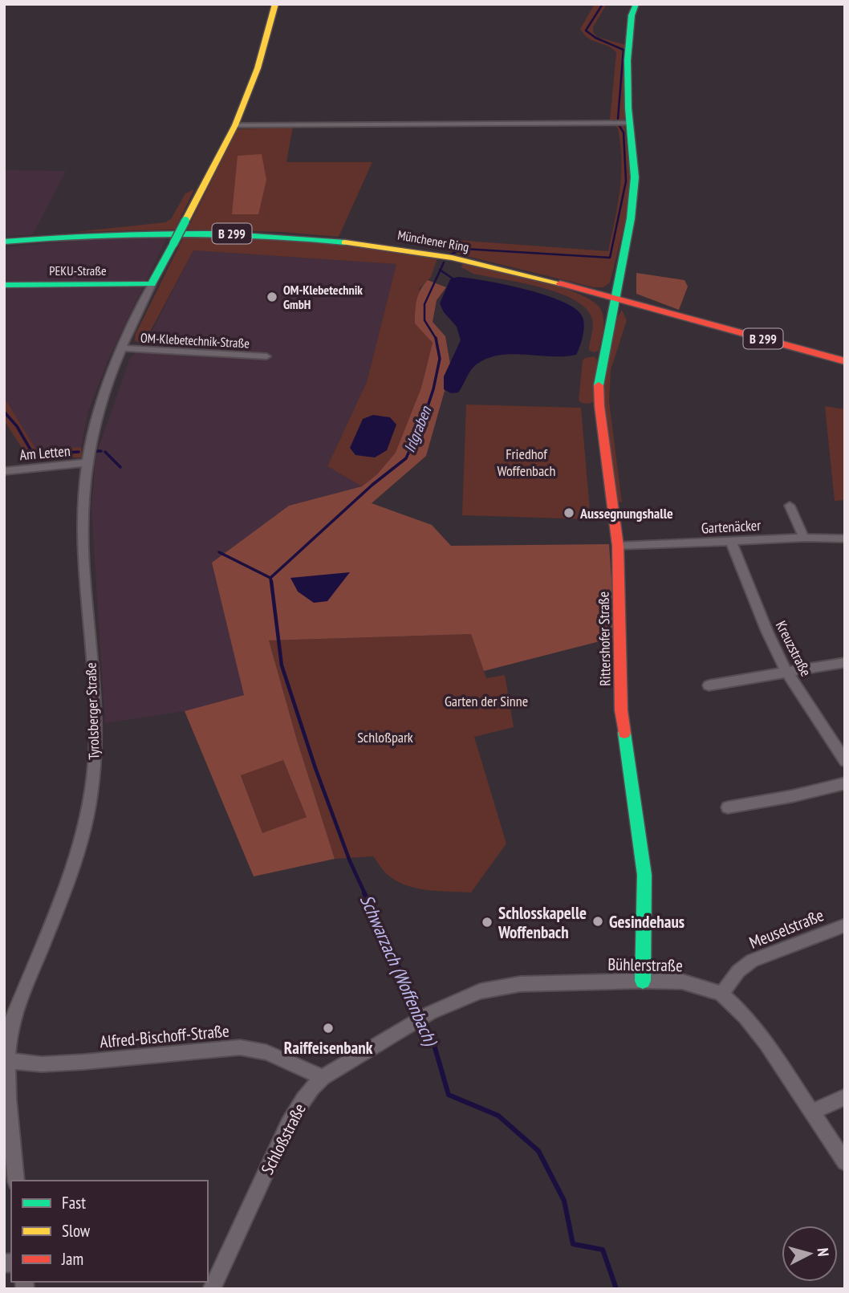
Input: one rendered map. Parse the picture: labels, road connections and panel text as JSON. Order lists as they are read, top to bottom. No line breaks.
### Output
{"streets":{"street":["B 299","Münchener Ring","PEKU-Straße","OM-Klebetechnik-Straße","Am Letten","Gartenäcker","Rittershofer Straße","Kreuzstraße","Tyrolsberger Straße","Meuselstraße","Bühlerstraße","Alfred-Bischoff-Straße","Schloßstraße"]},"crossings":[["Münchener Ring","Rittershofer Straße"],["PEKU-Straße","Tyrolsberger Straße"],["OM-Klebetechnik-Straße","Tyrolsberger Straße"],["Am Letten","Tyrolsberger Straße"],["Gartenäcker","Rittershofer Straße"],["Gartenäcker","Kreuzstraße"],["Rittershofer Straße","Bühlerstraße"],["Tyrolsberger Straße","Alfred-Bischoff-Straße"],["Meuselstraße","Bühlerstraße"],["Bühlerstraße","Schloßstraße"],["Alfred-Bischoff-Straße","Schloßstraße"]],"water":["Irlgraben","Schwarzach (Woffenbach)"],"parks":["Friedhof Woffenbach","Garten der Sinne","Schloßpark"],"places":["OM-Klebetechnik GmbH","Aussegnungshalle","Gesindehaus","Schlosskapelle Woffenbach","Raiffeisenbank"],"legend":["Fast","Slow","Jam"],"north":"right"}
